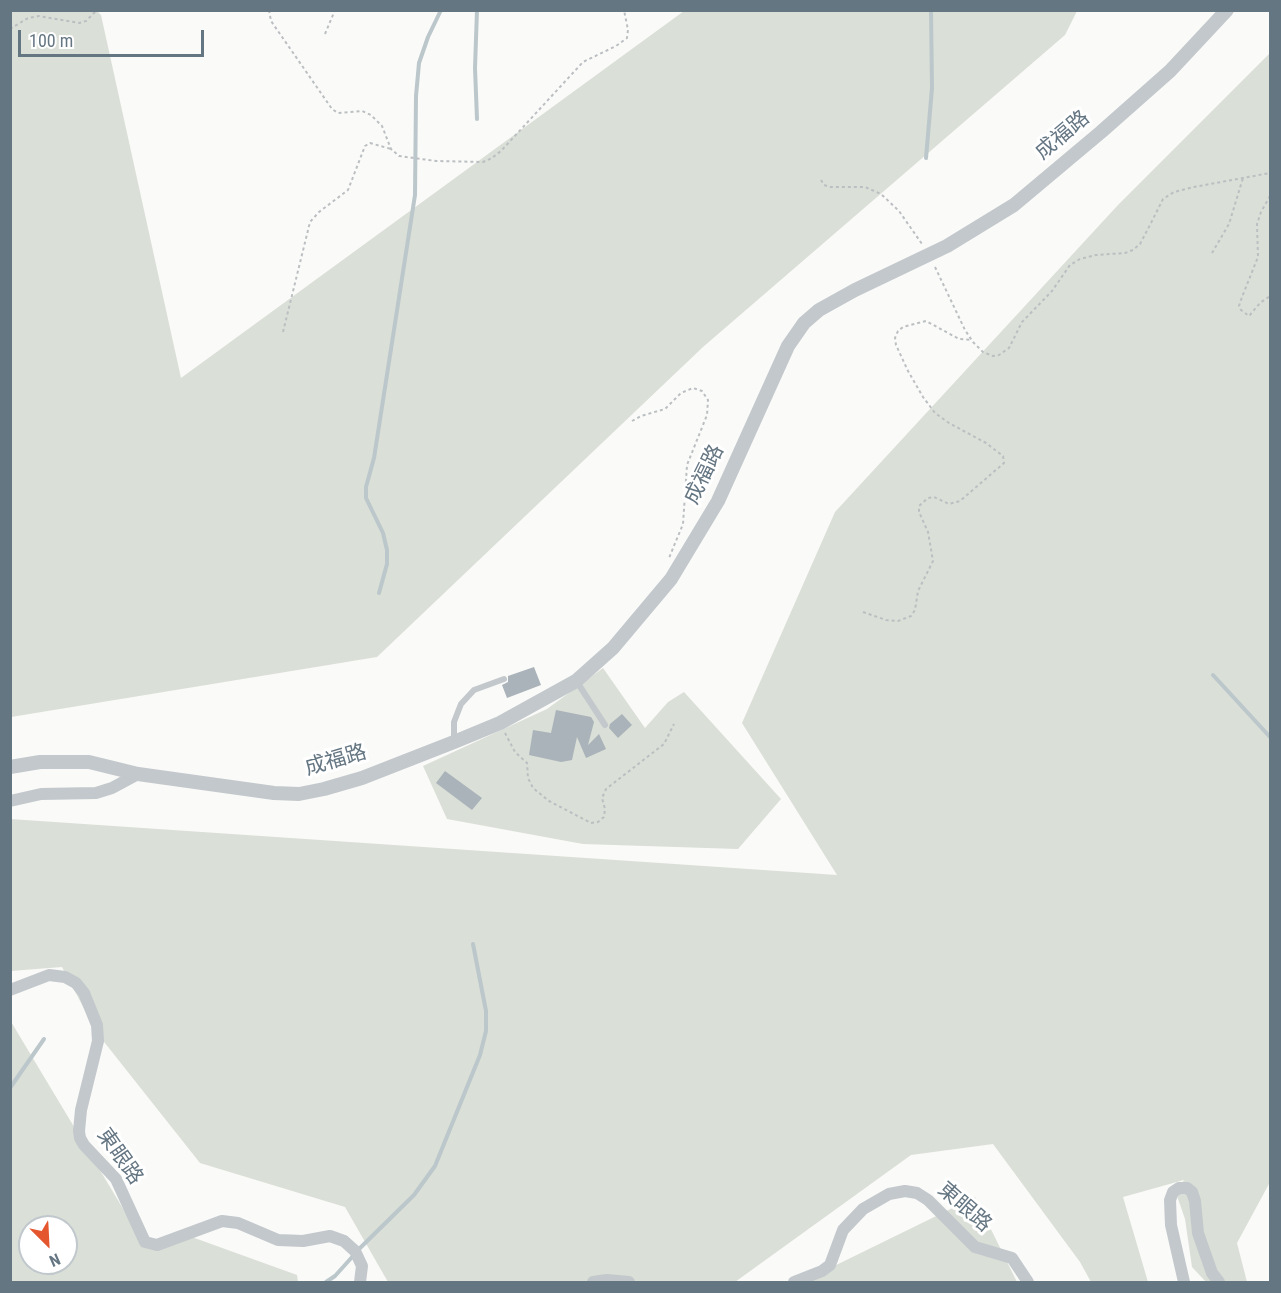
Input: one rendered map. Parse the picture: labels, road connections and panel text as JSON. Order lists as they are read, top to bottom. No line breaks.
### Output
{"streets":{"street":["成福路","東眼路"]},"scale_bar":"100 m","north":"bottom right"}
